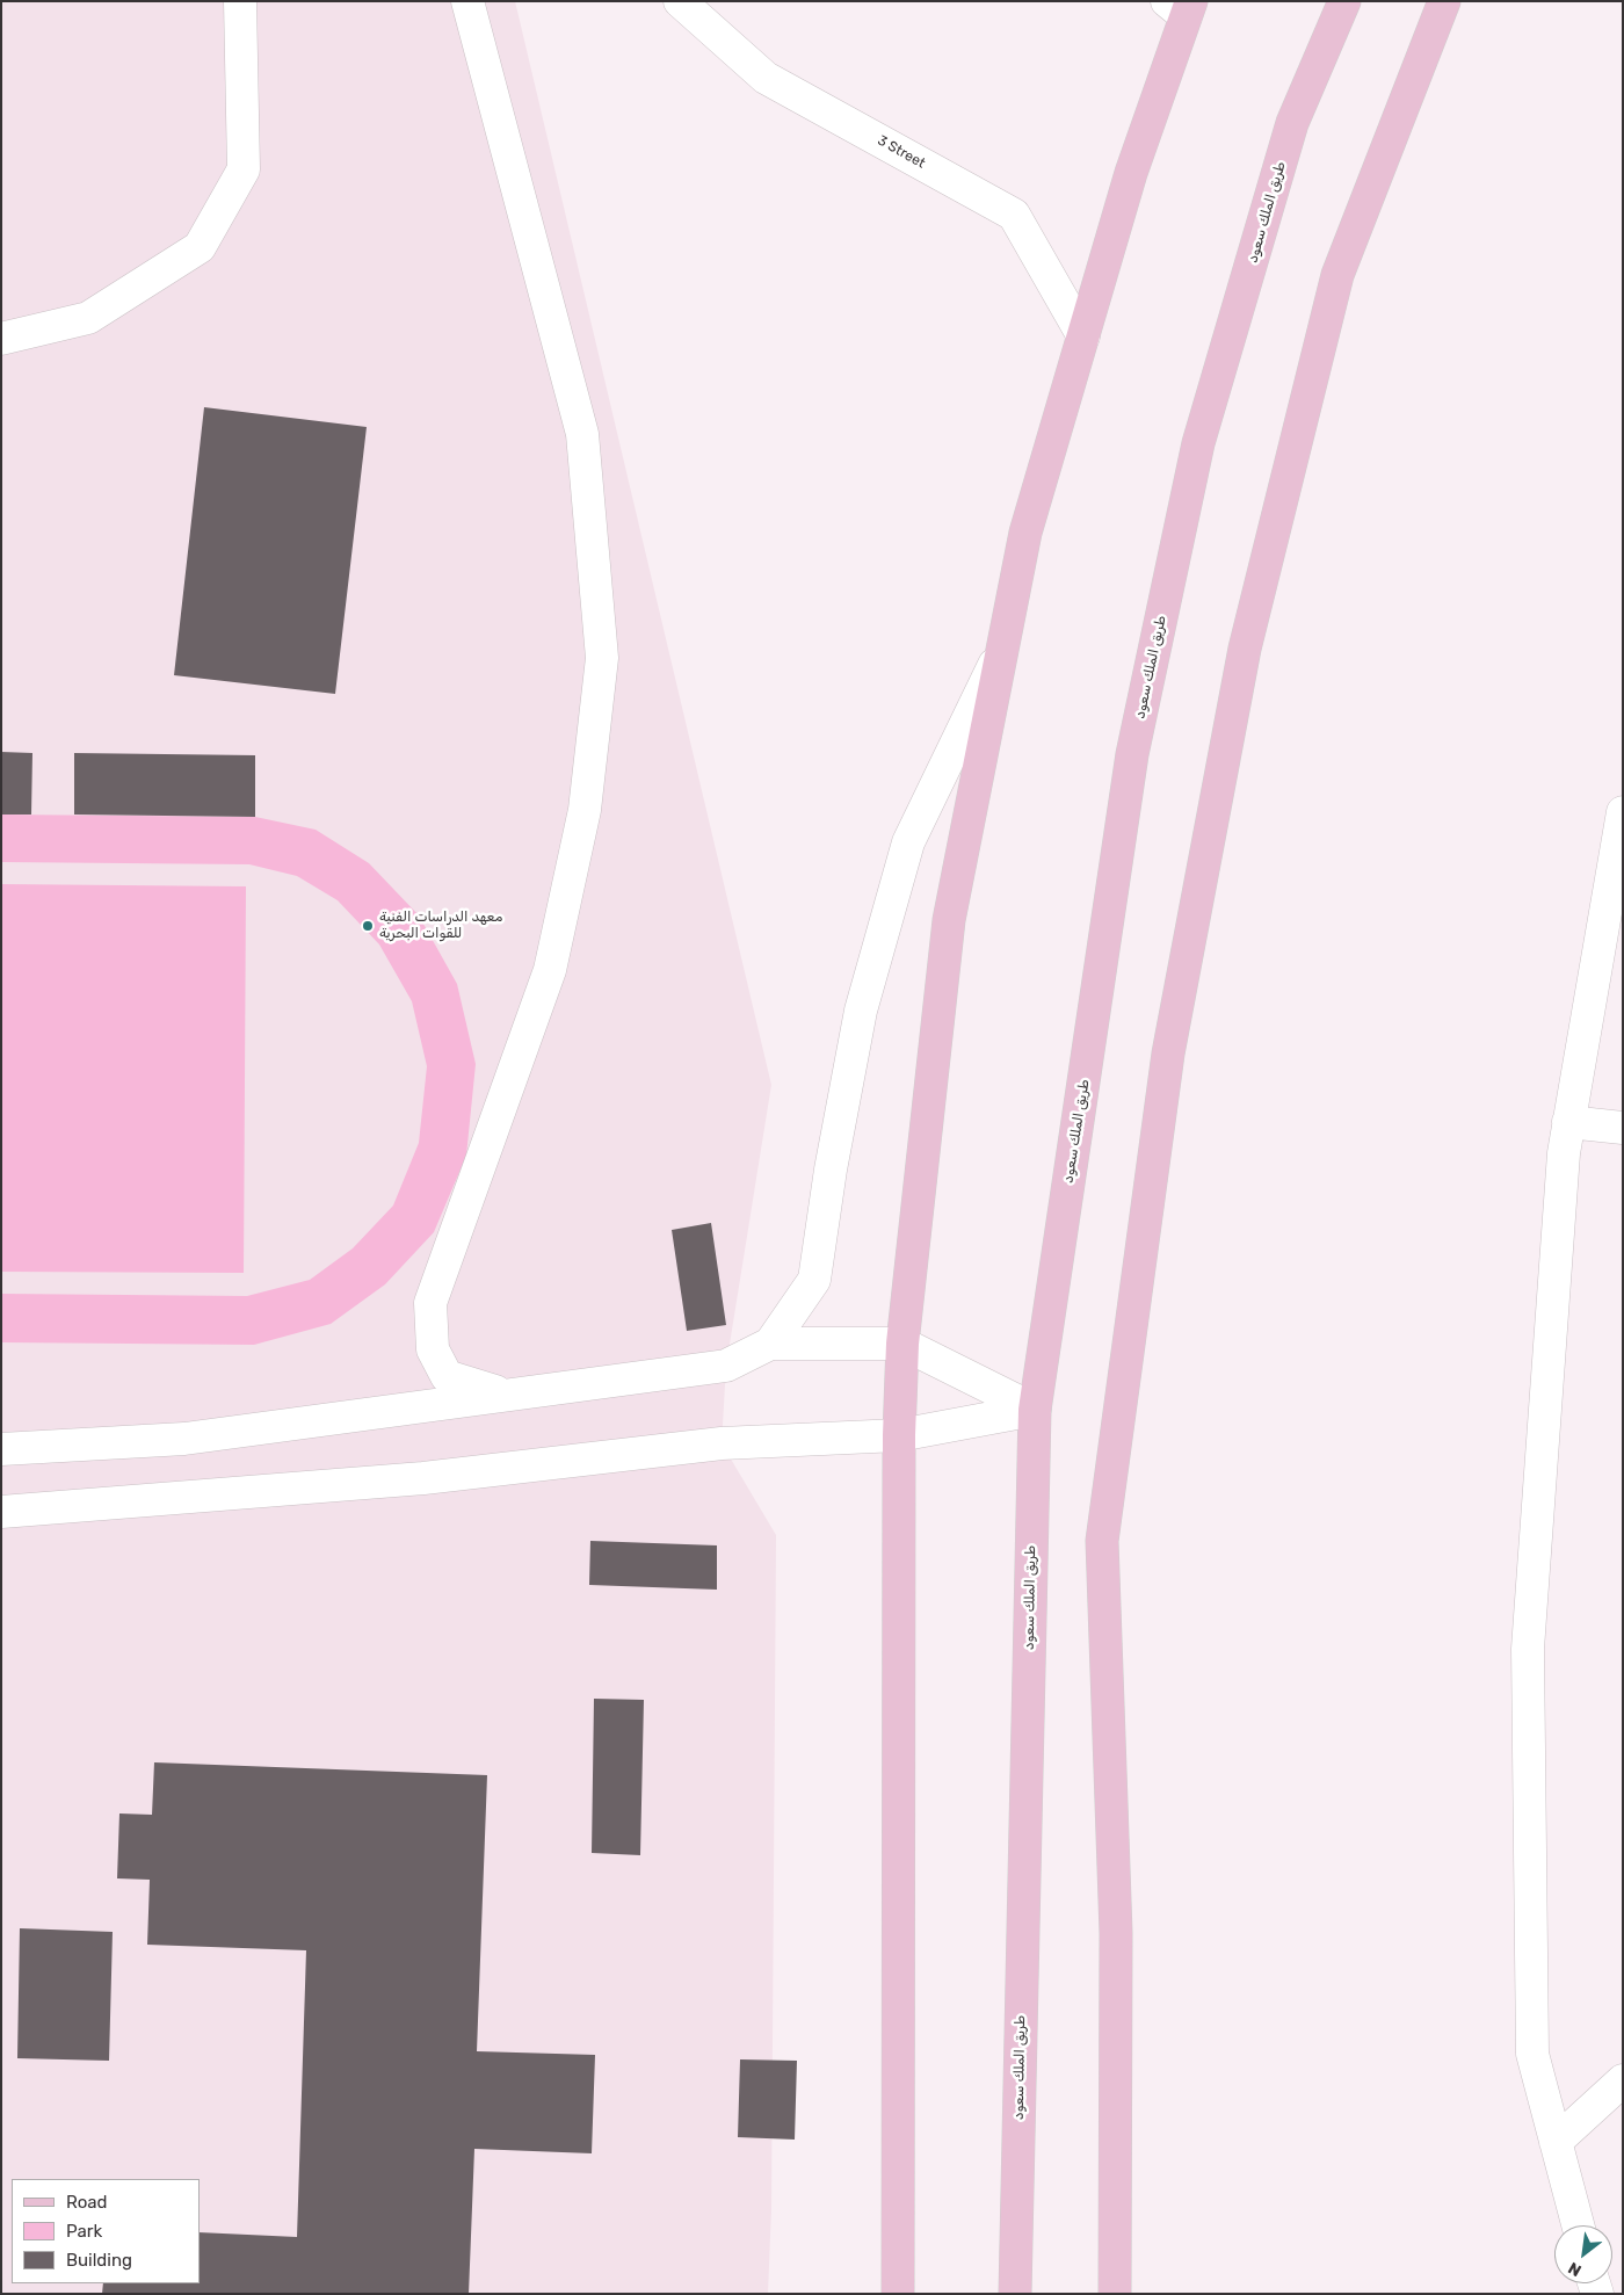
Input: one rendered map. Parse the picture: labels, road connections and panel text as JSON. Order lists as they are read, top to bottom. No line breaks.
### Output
{"streets":{"main road":["طريق الملك سعود"],"street":["3 Street"]},"places":["معهد الدراسات الفنية للقوات البحرية"],"legend":["Road","Park","Building"],"north":"bottom left"}
